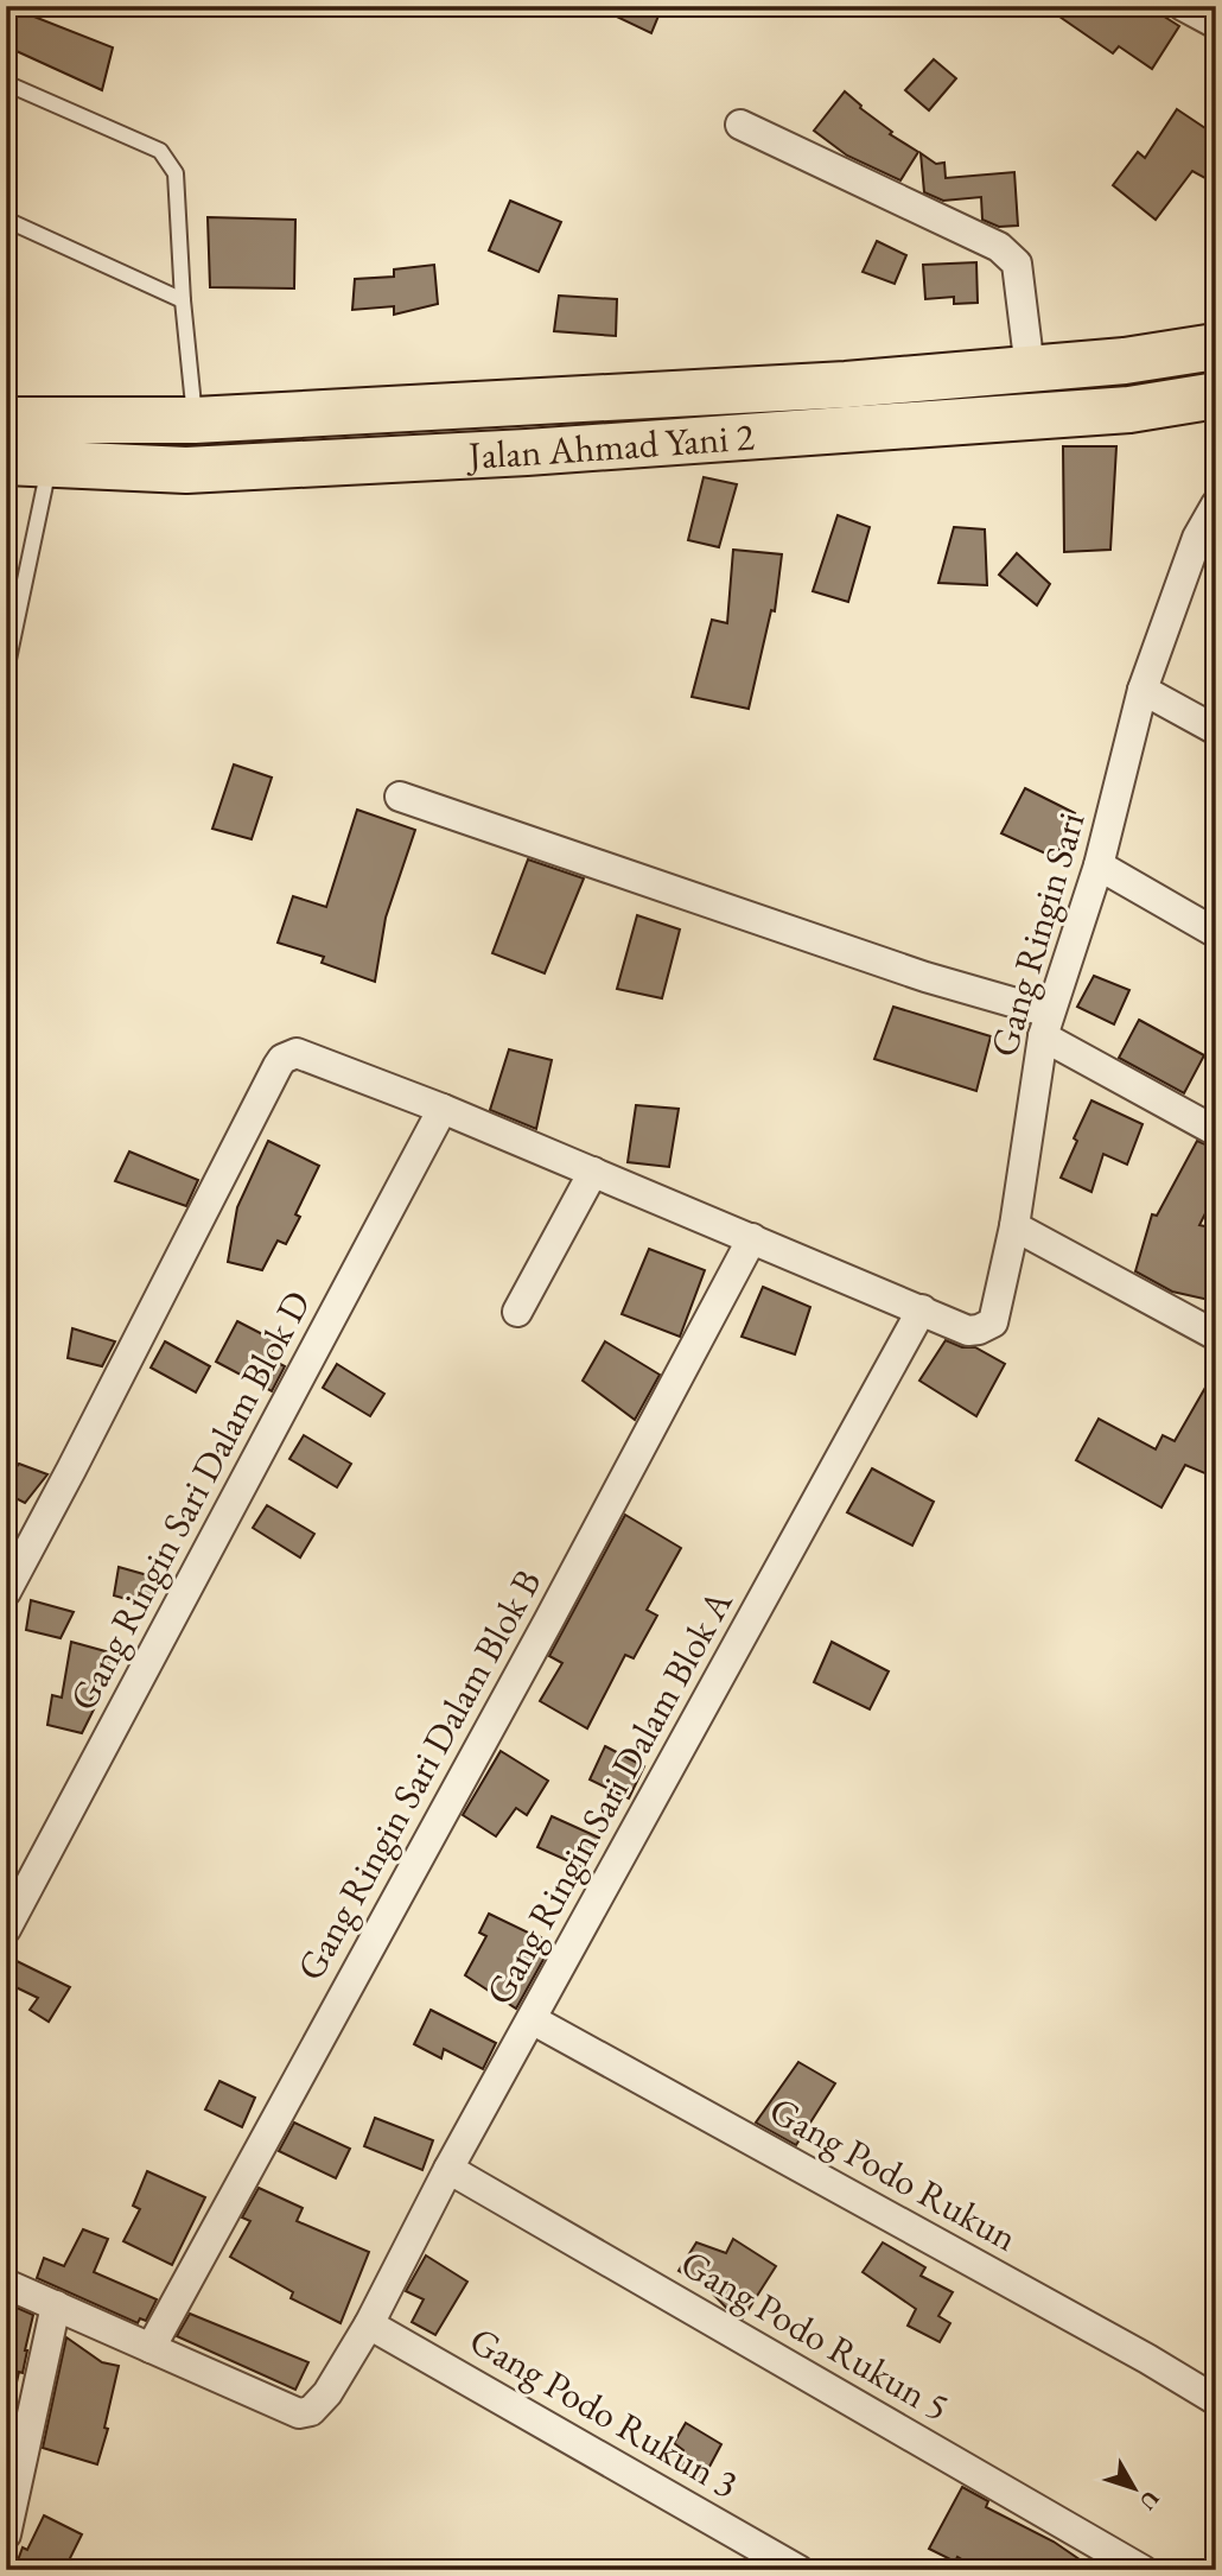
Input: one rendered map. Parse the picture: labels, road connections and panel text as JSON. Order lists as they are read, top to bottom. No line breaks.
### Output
{"streets":{"highway":["Jalan Ahmad Yani 2"],"street":["Gang Ringin Sari","Gang Ringin Sari Dalam Blok D","Gang Ringin Sari Dalam Blok B","Gang Ringin Sari Dalam Blok A","Gang Podo Rukun","Gang Podo Rukun 5","Gang Podo Rukun 3"]},"crossings":[["Gang Ringin Sari","Gang Ringin Sari Dalam Blok A"],["Gang Ringin Sari Dalam Blok B","Gang Ringin Sari Dalam Blok A"],["Gang Ringin Sari Dalam Blok A","Gang Podo Rukun"],["Gang Ringin Sari Dalam Blok A","Gang Podo Rukun 5"],["Gang Ringin Sari Dalam Blok A","Gang Podo Rukun 3"]],"north":"bottom right"}
